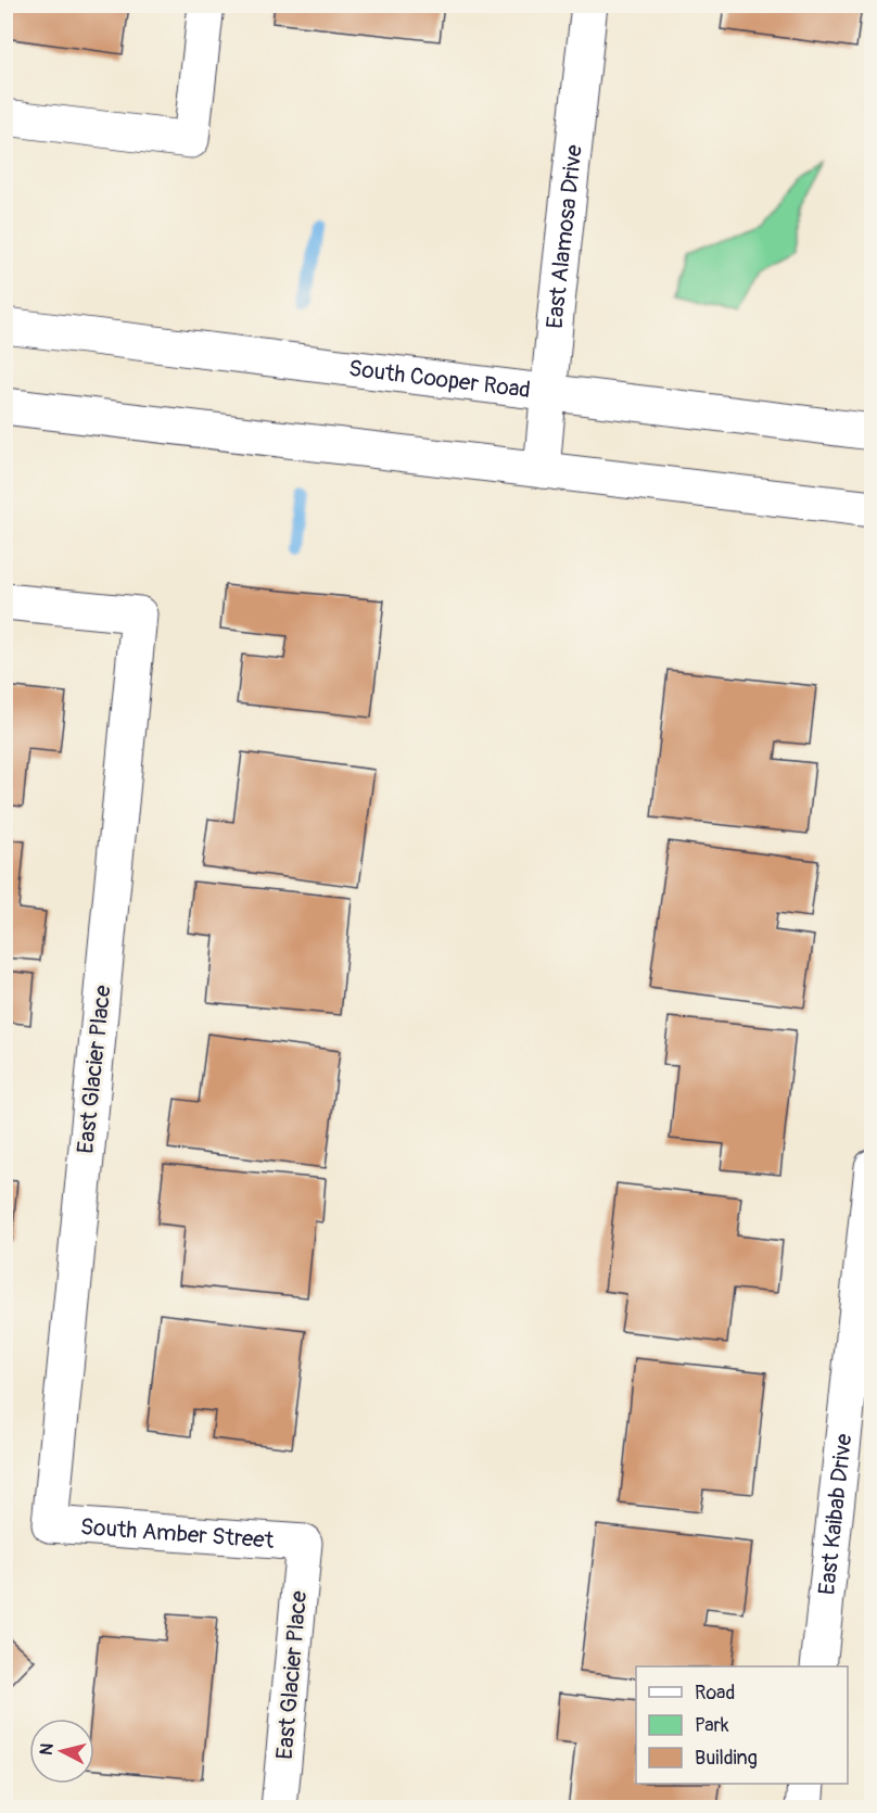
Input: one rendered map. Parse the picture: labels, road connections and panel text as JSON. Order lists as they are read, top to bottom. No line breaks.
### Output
{"streets":{"street":["East Alamosa Drive","South Cooper Road","East Glacier Place","East Kaibab Drive","South Amber Street"]},"crossings":[["East Alamosa Drive","South Cooper Road"],["East Glacier Place","South Amber Street"]],"legend":["Road","Park","Building"],"north":"left"}
